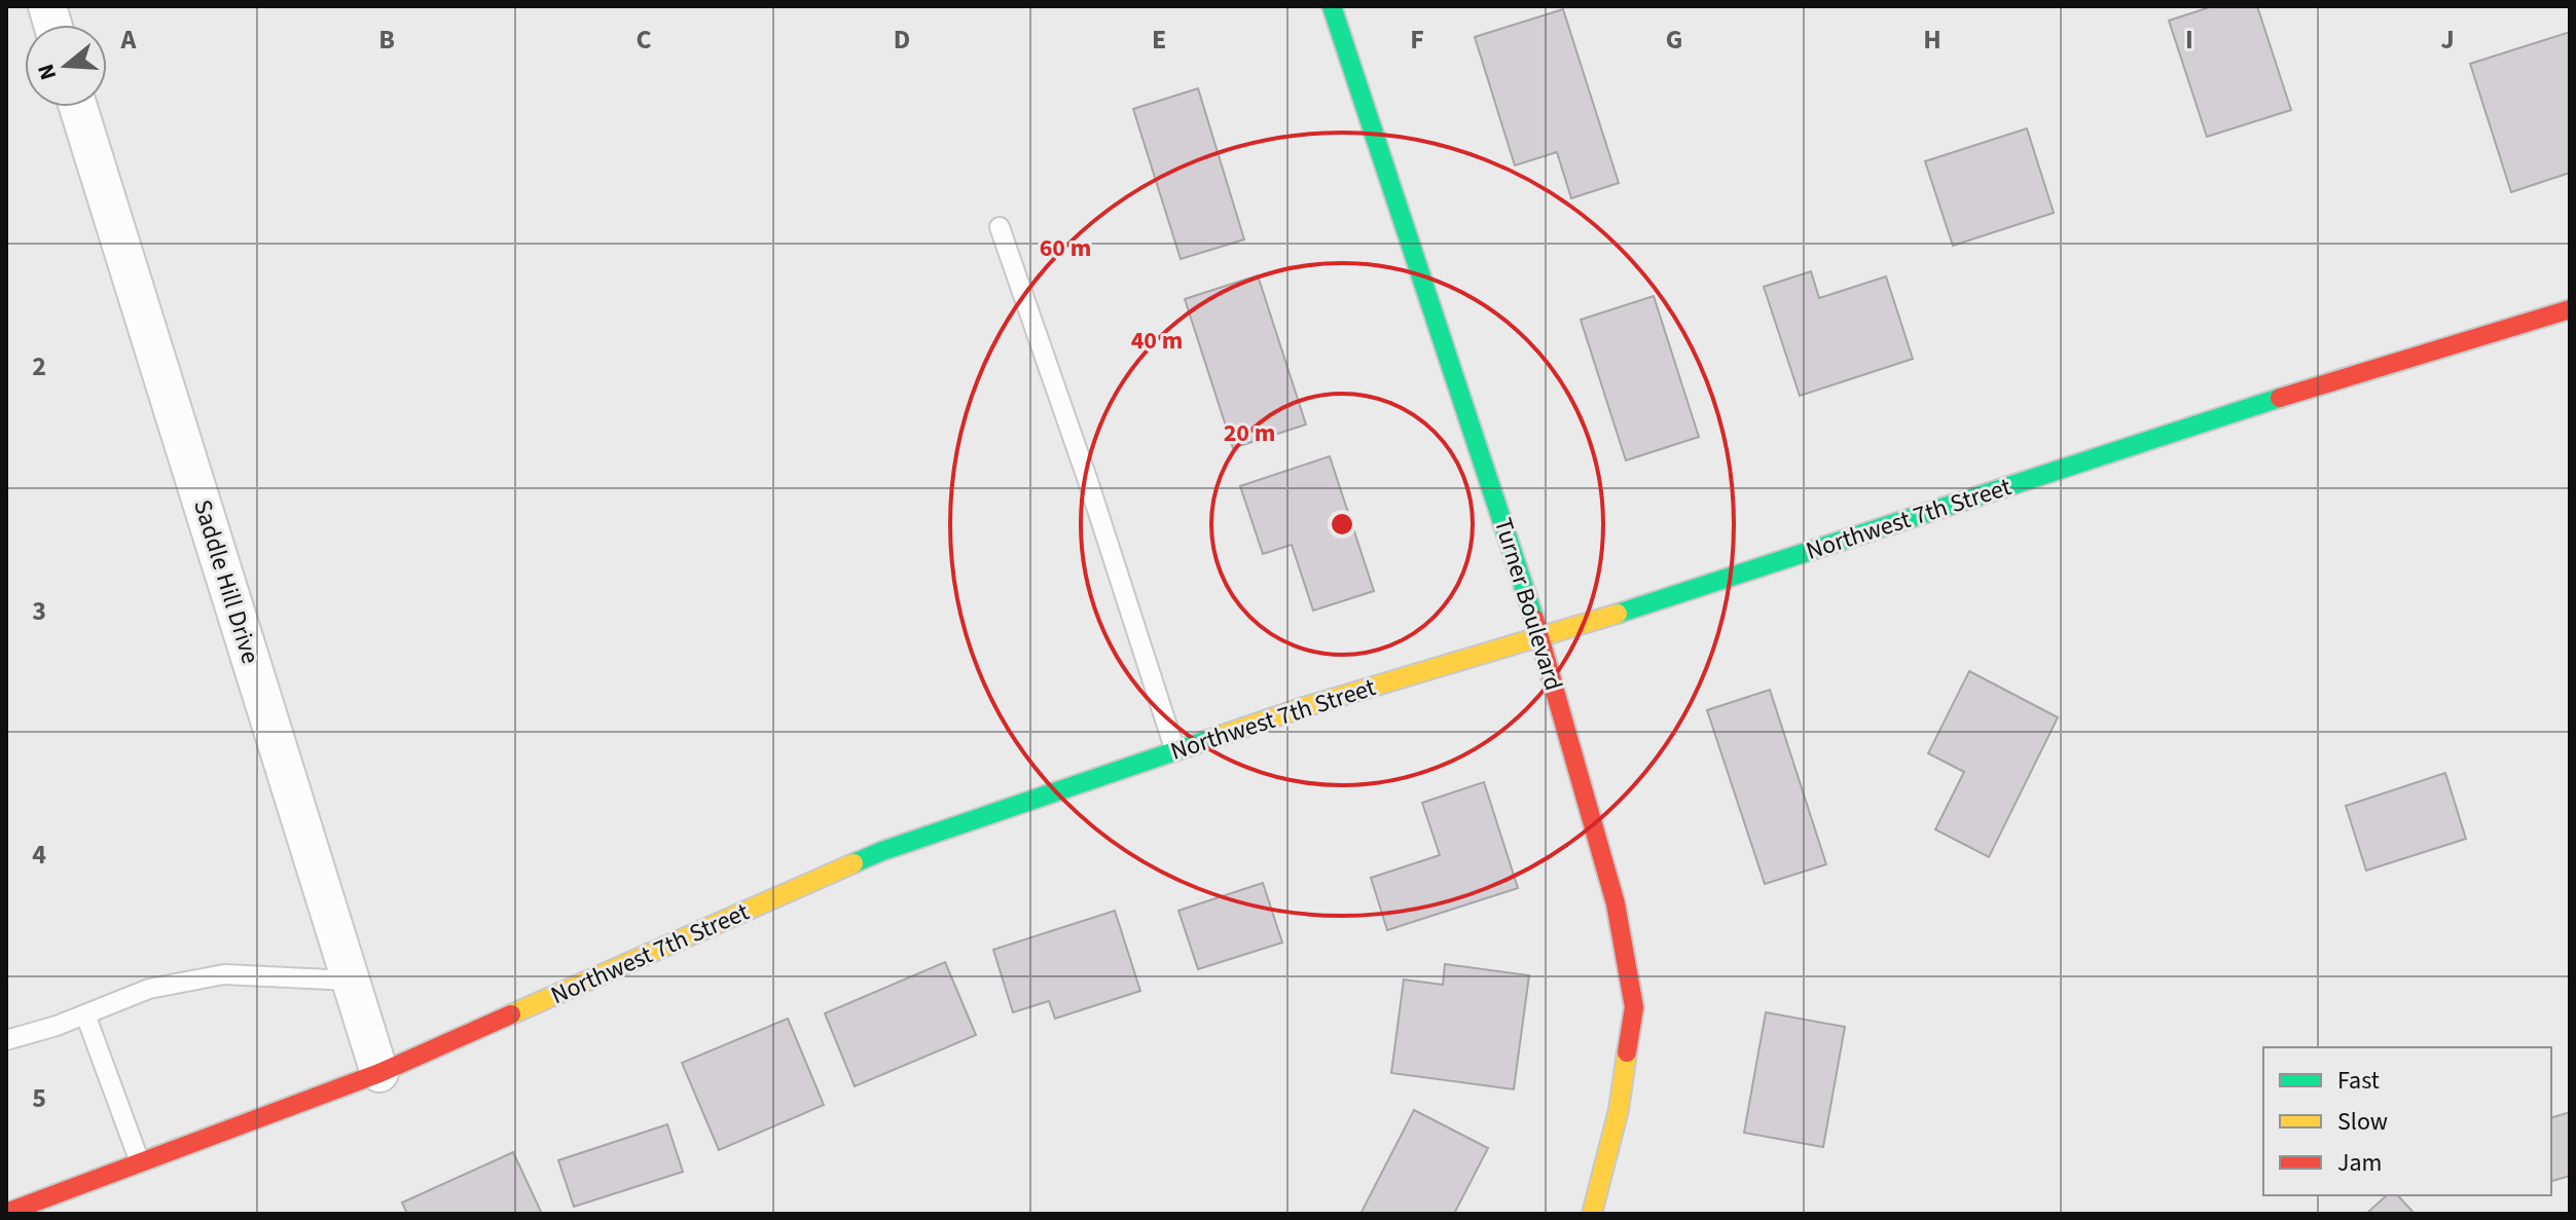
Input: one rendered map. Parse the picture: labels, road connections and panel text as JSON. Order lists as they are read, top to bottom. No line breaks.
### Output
{"streets":{"street":["Northwest 7th Street","Saddle Hill Drive","Turner Boulevard"]},"crossings":[["Northwest 7th Street","Saddle Hill Drive"],["Northwest 7th Street","Turner Boulevard"]],"legend":["Fast","Slow","Jam"],"north":"left","grid":{"columns":["A","B","C","D","E","F","G","H","I","J"],"rows":["2","3","4","5"]},"rings":["60 m","40 m","20 m"]}
